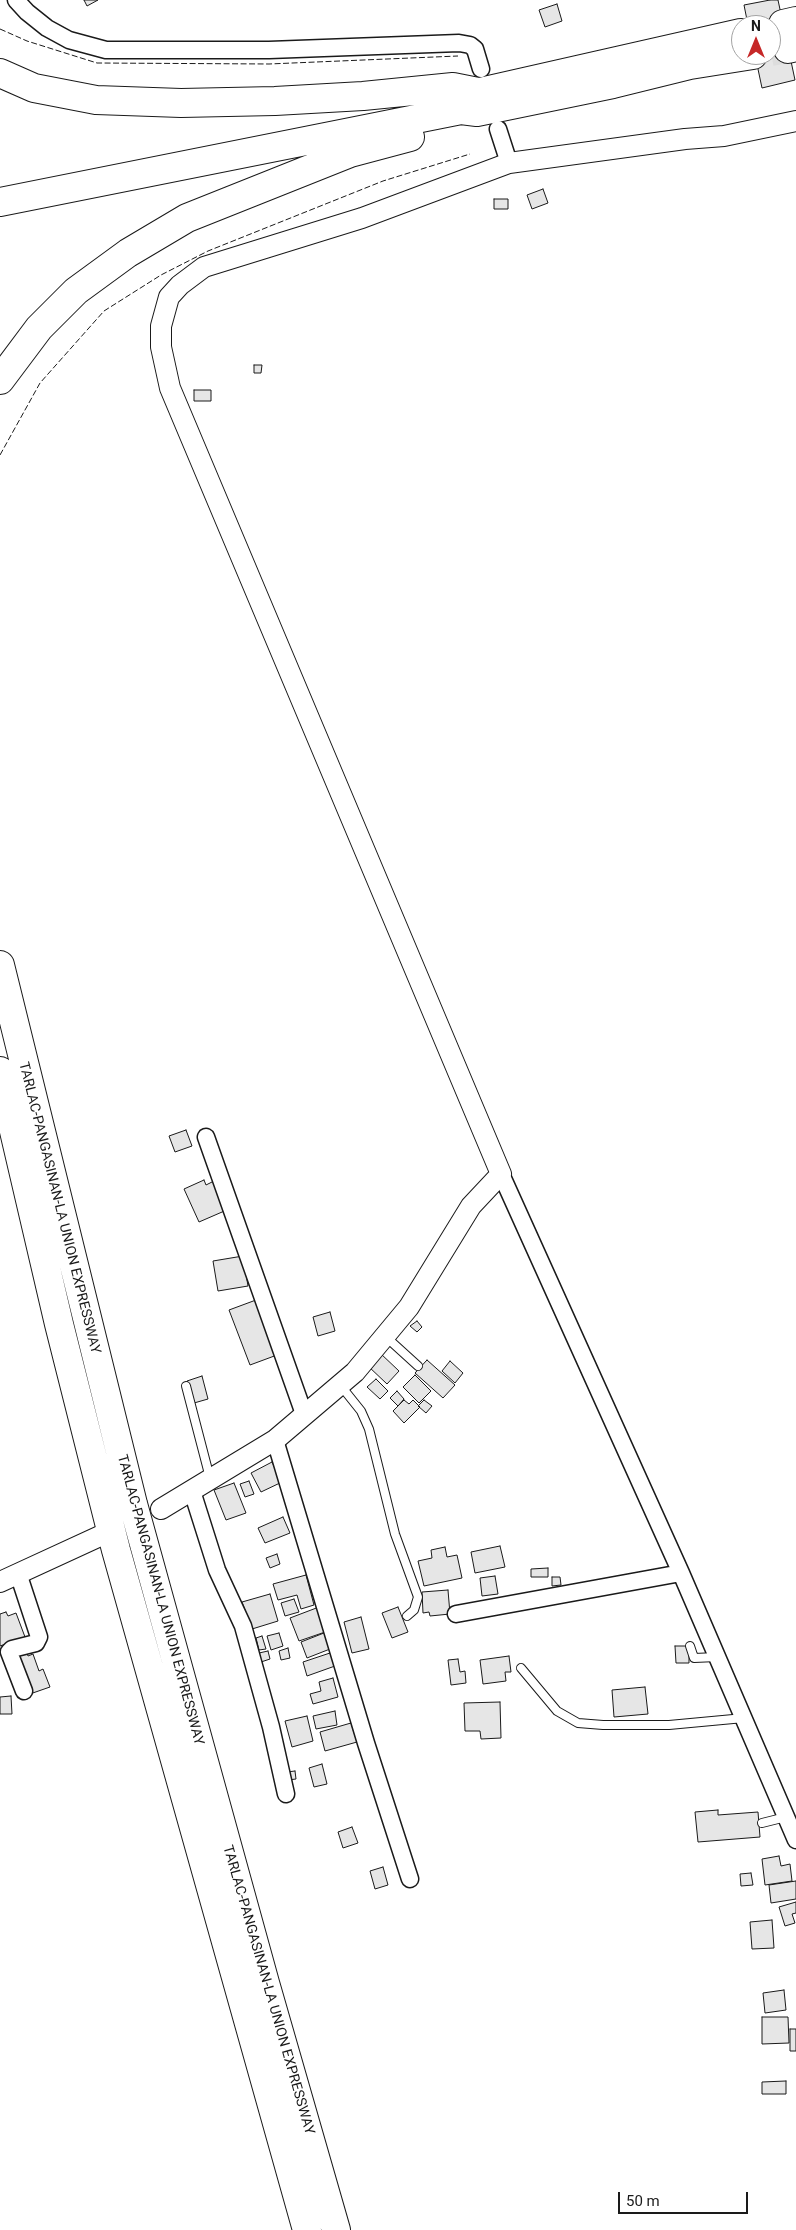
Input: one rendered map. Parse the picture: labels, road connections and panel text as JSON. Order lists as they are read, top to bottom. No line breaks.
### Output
{"streets":{"highway":["TARLAC-PANGASINAN-LA UNION EXPRESSWAY"]},"scale_bar":"50 m","north":"top"}
